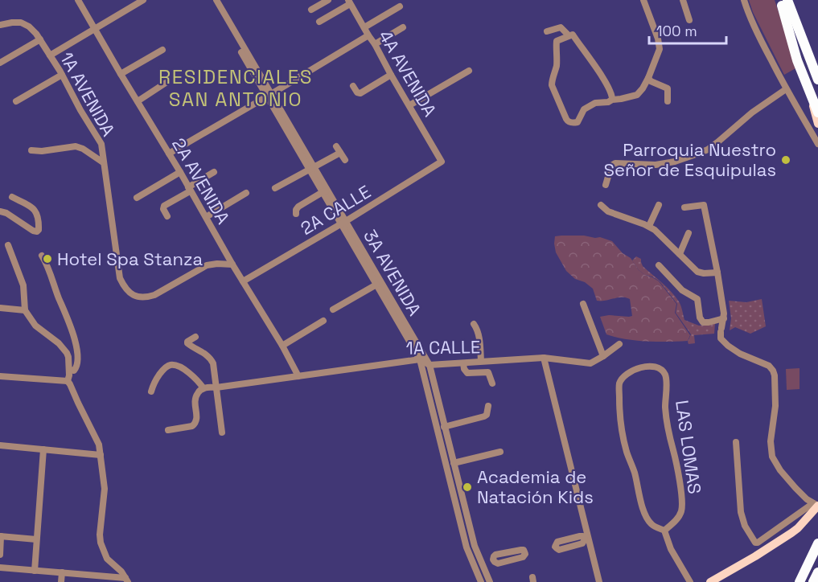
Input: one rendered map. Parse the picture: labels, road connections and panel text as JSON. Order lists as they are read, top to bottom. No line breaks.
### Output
{"streets":{"street":["4A AVENIDA","1A AVENIDA","2A AVENIDA","2A CALLE","3A AVENIDA","1A CALLE","LAS LOMAS"]},"crossings":[["4A AVENIDA","2A CALLE"],["1A AVENIDA","2A AVENIDA"],["2A AVENIDA","2A CALLE"],["2A AVENIDA","1A CALLE"],["2A CALLE","3A AVENIDA"],["3A AVENIDA","1A CALLE"]],"districts":["RESIDENCIALES SAN ANTONIO"],"places":["Parroquia Nuestro Señor de Esquipulas","Hotel Spa Stanza","Academia de Natación Kids"],"scale_bar":"100 m"}
